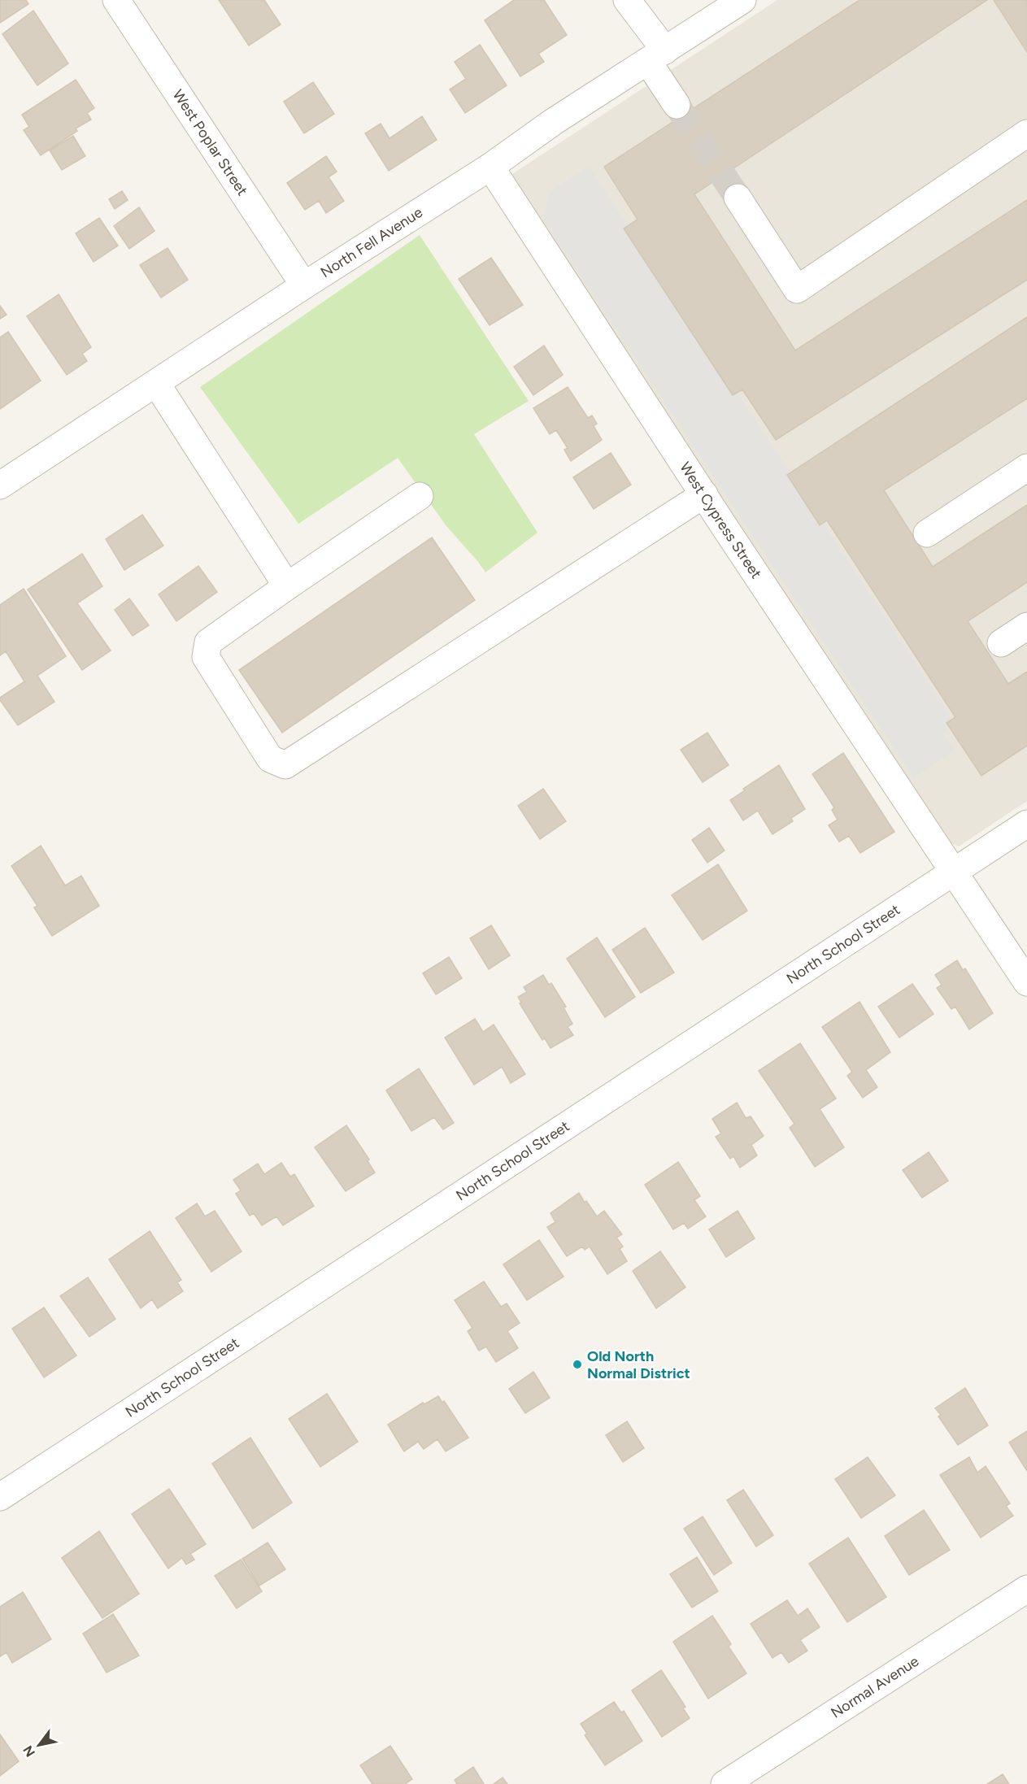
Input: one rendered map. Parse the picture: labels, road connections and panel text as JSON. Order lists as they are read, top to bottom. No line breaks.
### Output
{"streets":{"street":["West Poplar Street","North Fell Avenue","West Cypress Street","North School Street","Normal Avenue"]},"crossings":[["West Poplar Street","North Fell Avenue"],["North Fell Avenue","West Cypress Street"],["West Cypress Street","North School Street"]],"places":["Old North Normal District"],"north":"bottom left"}
